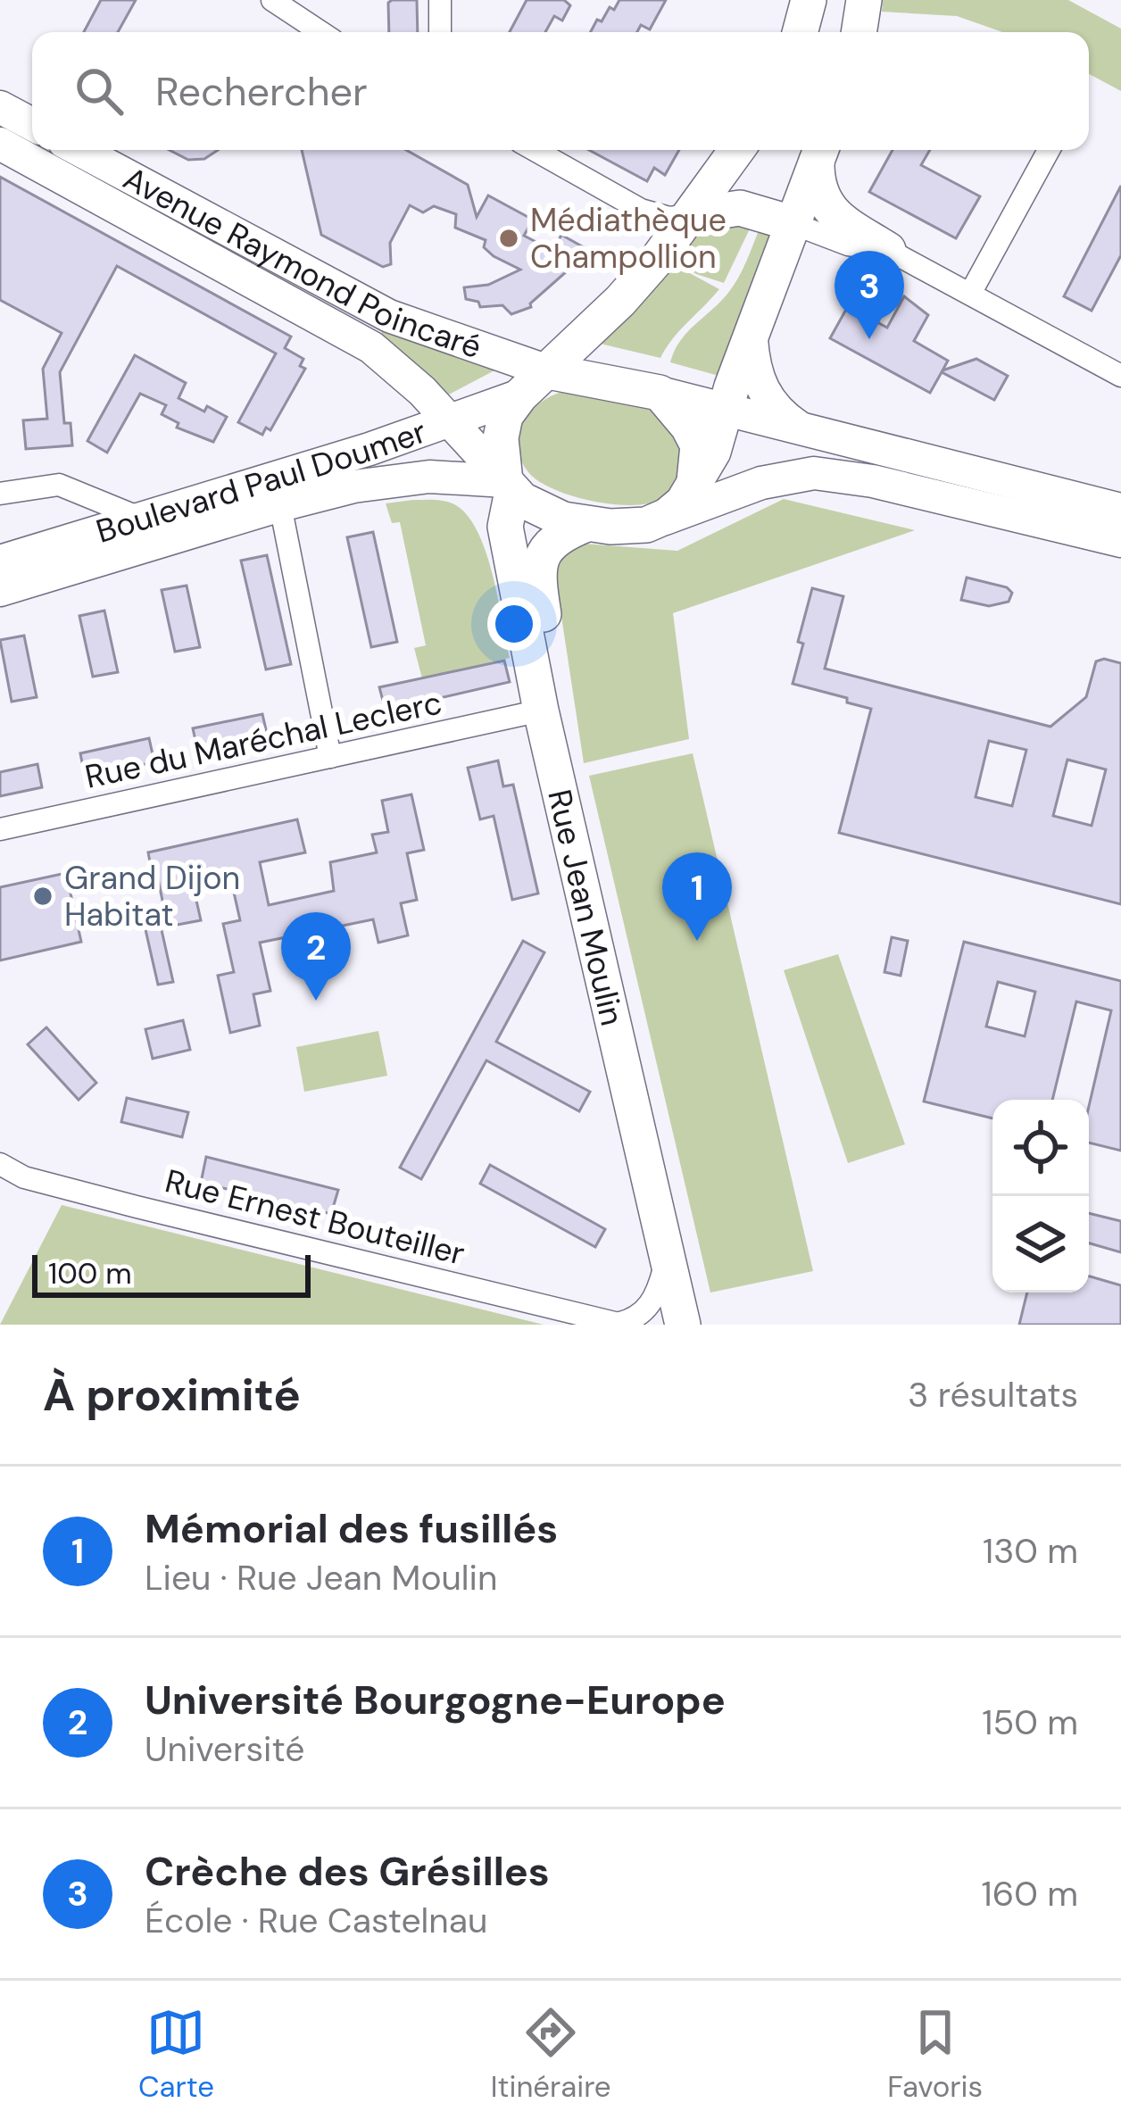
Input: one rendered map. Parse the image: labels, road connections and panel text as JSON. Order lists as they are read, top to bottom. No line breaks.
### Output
{"streets":{"main road":["Avenue Raymond Poincaré","Boulevard Paul Doumer","Rue Jean Moulin"],"street":["Rue du Maréchal Leclerc","Rue Ernest Bouteiller"]},"crossings":[["Avenue Raymond Poincaré","Boulevard Paul Doumer"],["Avenue Raymond Poincaré","Rue Jean Moulin"],["Boulevard Paul Doumer","Rue Jean Moulin"],["Rue du Maréchal Leclerc","Rue Jean Moulin"],["Rue Jean Moulin","Rue Ernest Bouteiller"]],"places":["Médiathèque Champollion","Grand Dijon Habitat"],"scale_bar":"100 m","page":{"search":"Rechercher","pins":["3","1","2"],"scale":"100 m","heading":["À proximité","3 résultats"],"list":[{"mark":"1","name":"Mémorial des fusillés","note":"Lieu · Rue Jean Moulin","value":"130 m"},{"mark":"2","name":"Université Bourgogne-Europe","note":"Université","value":"150 m"},{"mark":"3","name":"Crèche des Grésilles","note":"École · Rue Castelnau","value":"160 m"}],"nav":["Carte","Itinéraire","Favoris"]}}
